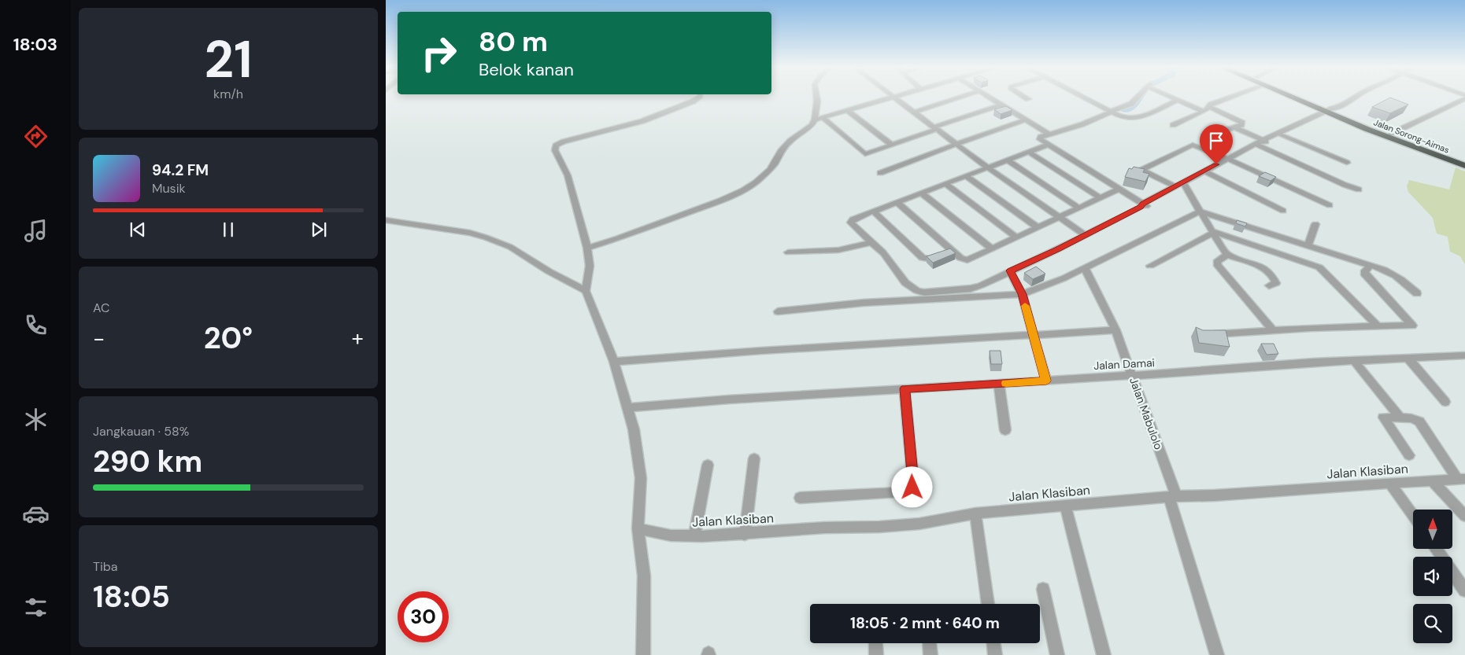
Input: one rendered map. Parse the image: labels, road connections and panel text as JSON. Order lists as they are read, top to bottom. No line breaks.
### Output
{"streets":{"highway":["Jalan Sorong-Aimas"],"street":["Jalan Damai","Jalan Mabulolo","Jalan Klasiban"]},"crossings":[["Jalan Damai","Jalan Mabulolo"],["Jalan Mabulolo","Jalan Klasiban"]],"north":"top","page":{"tabs":"18:03","tile":[["21","km/h"],"AC",["Jangkauan · 58%","290 km"],["Tiba","18:05"]],"turn":["80 m","Belok kanan"],"song":["94.2 FM","Musik"],"heat":["−","20°","+"],"limit":"30","trip":"18:05 · 2 mnt · 640 m"}}
